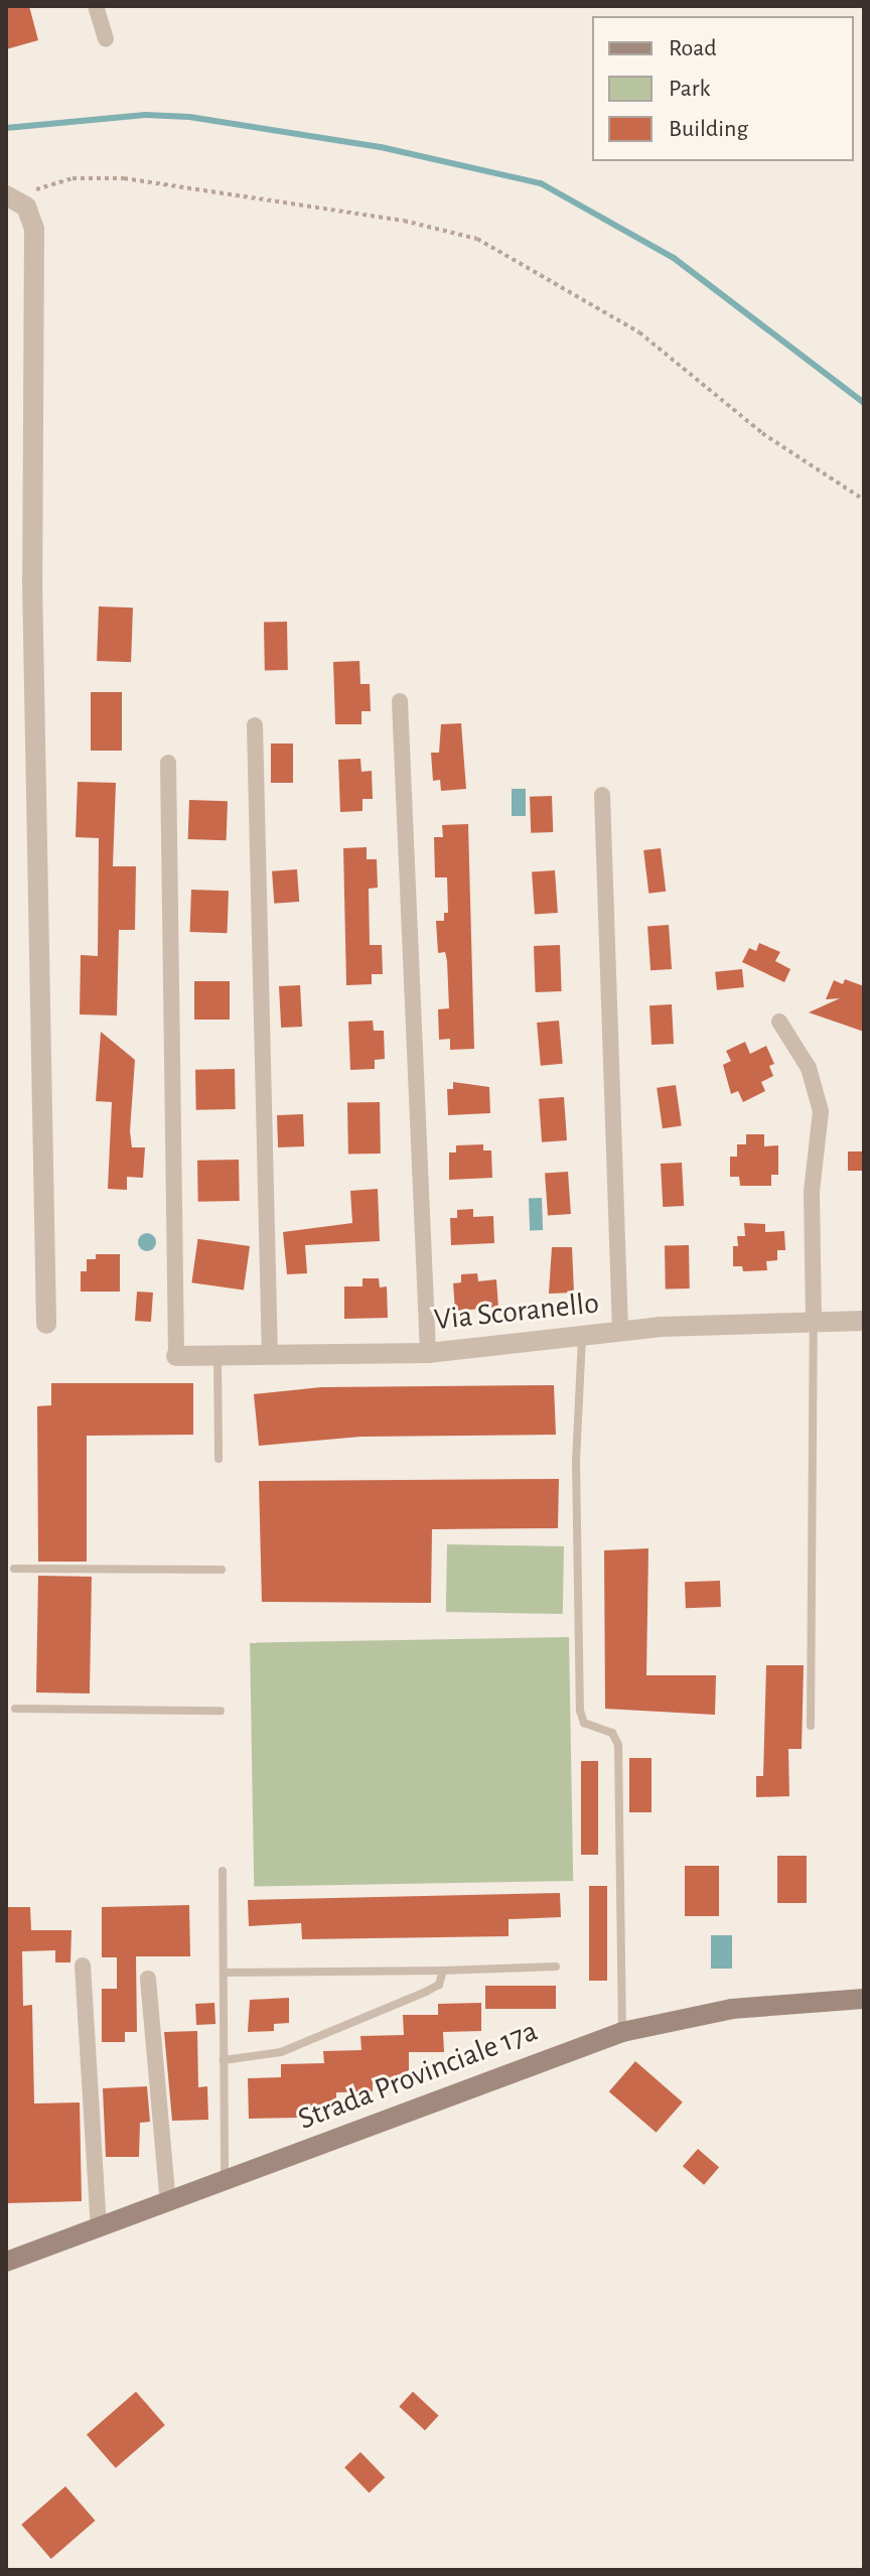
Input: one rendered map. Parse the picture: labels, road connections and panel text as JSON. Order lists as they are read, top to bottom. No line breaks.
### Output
{"streets":{"main road":["Strada Provinciale 17a"],"street":["Via Scoranello"]},"legend":["Road","Park","Building"]}
